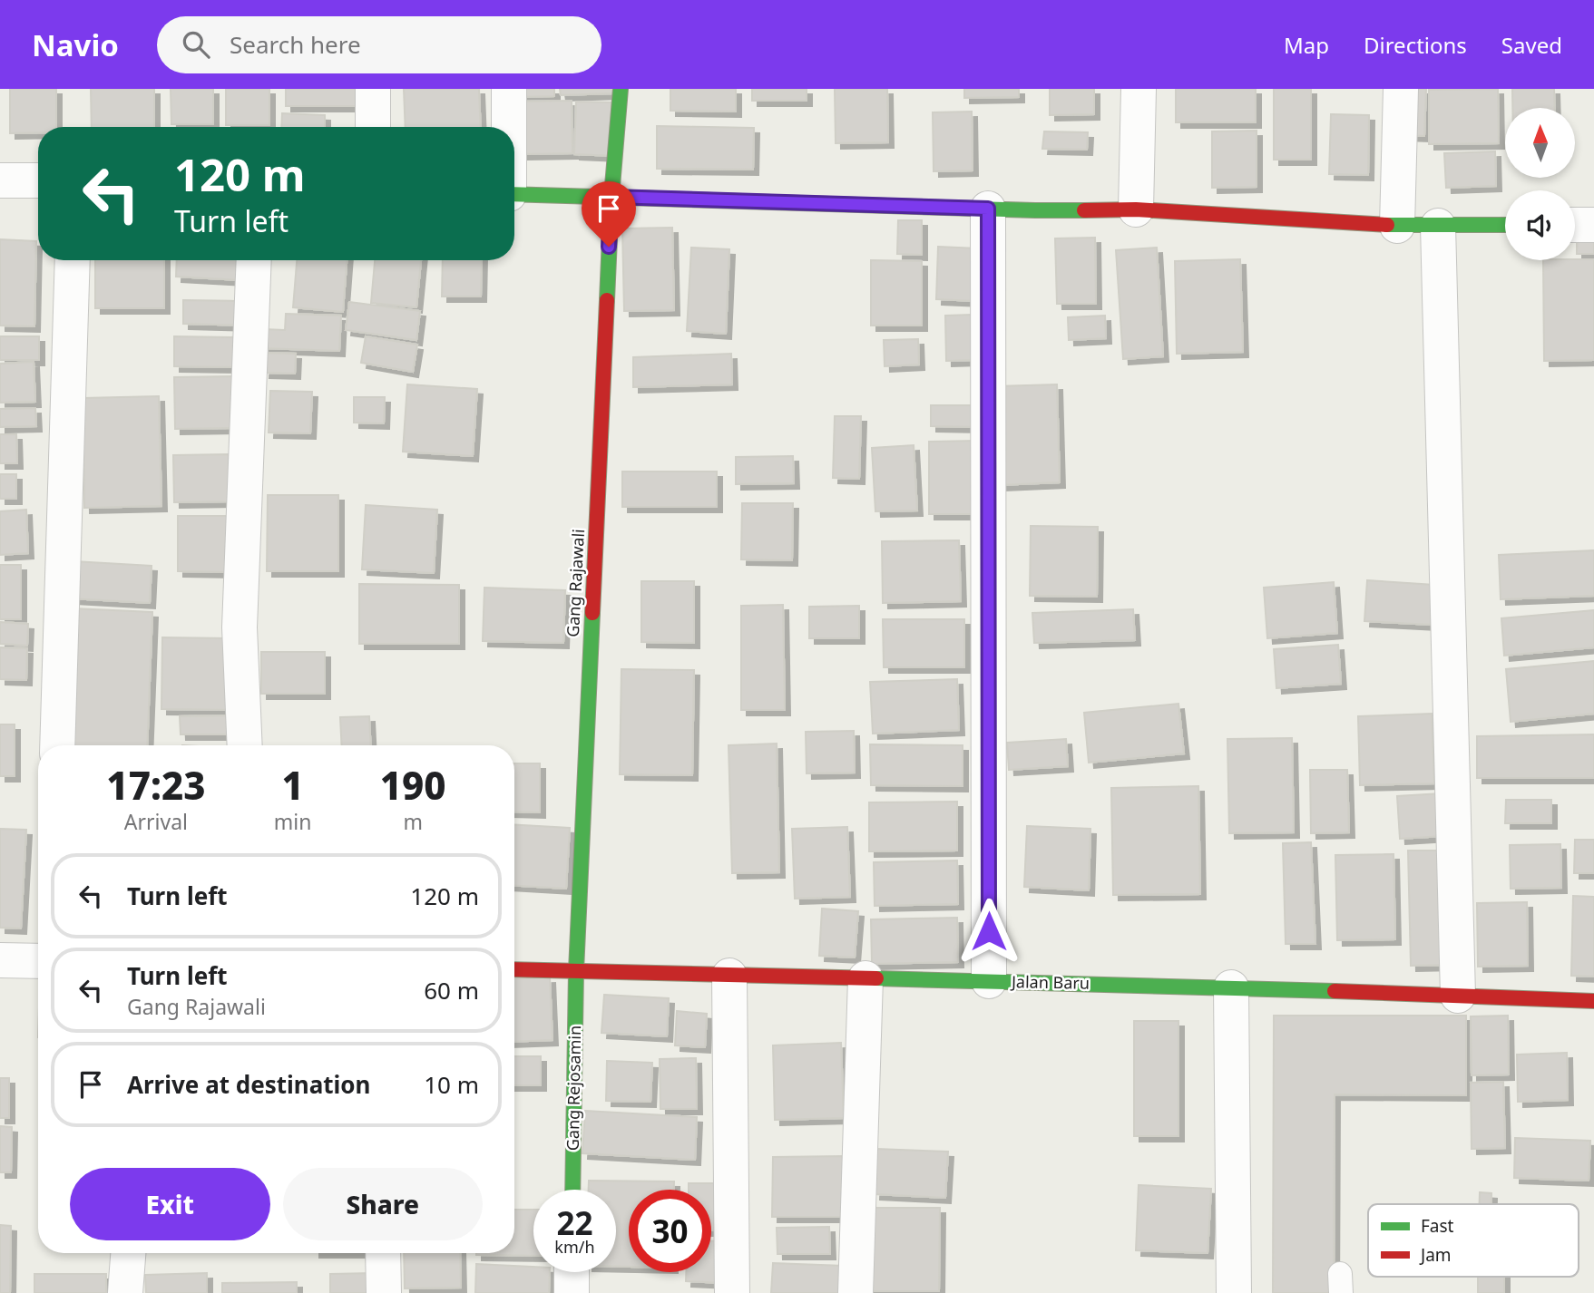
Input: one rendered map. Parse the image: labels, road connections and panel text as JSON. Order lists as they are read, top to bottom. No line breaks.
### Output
{"streets":{"street":["Gang Rajawali","Jalan Baru","Gang Rejosamin"]},"crossings":[["Gang Rajawali","Jalan Baru"],["Gang Rajawali","Gang Rejosamin"],["Jalan Baru","Gang Rejosamin"]],"legend":["Fast","Jam"],"north":"top","page":{"header":"Navio","search":"Search here","nav":["Map","Directions","Saved"],"turn":["120 m","Turn left"],"eta":["17:23","Arrival","1","min","190","m"],"list":[{"name":"Turn left","value":"120 m"},{"name":"Turn left","note":"Gang Rajawali","value":"60 m"},{"name":"Arrive at destination","value":"10 m"}],"buttons":["Exit","Share"],"speed":"22 km/h","limit":"30"}}
